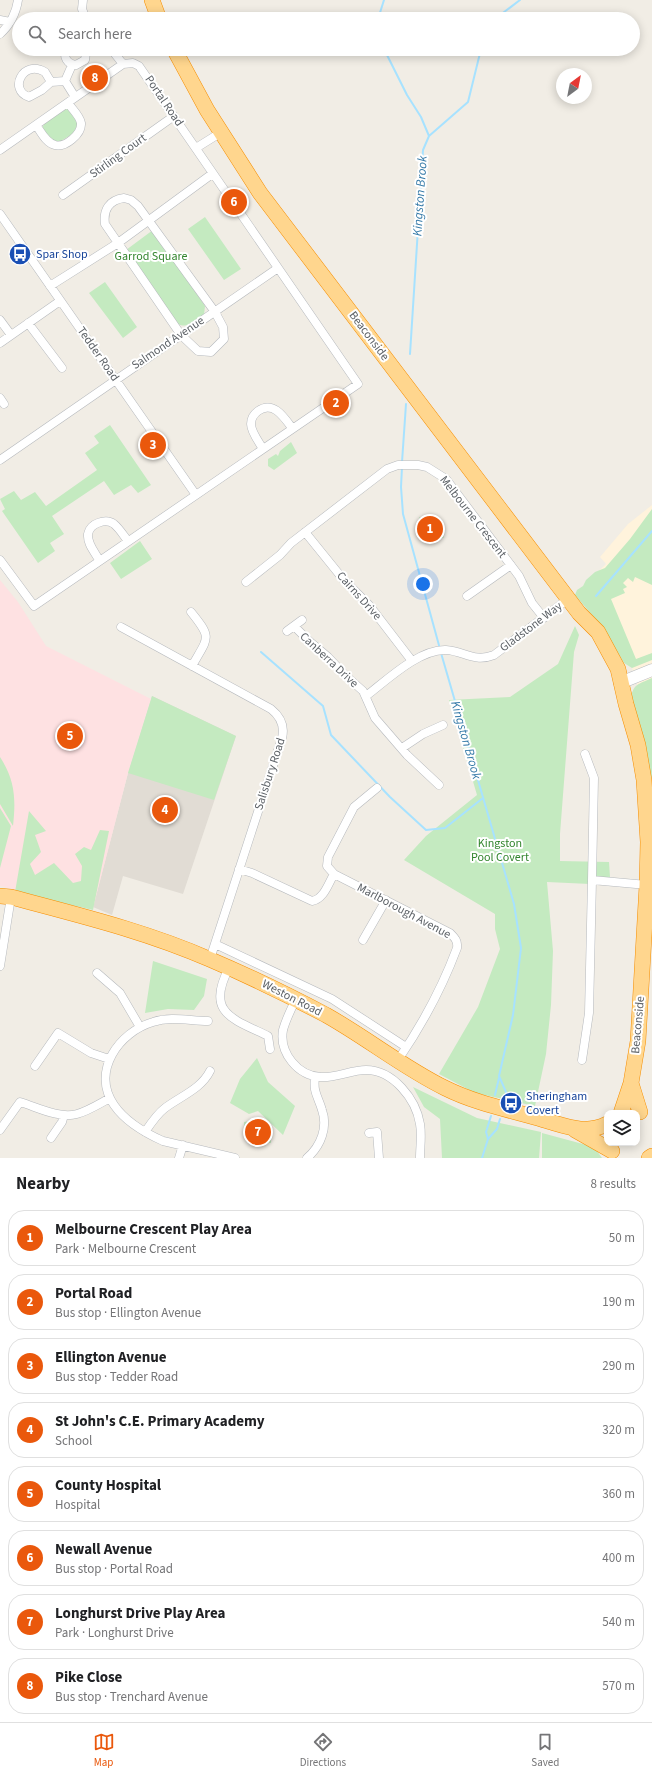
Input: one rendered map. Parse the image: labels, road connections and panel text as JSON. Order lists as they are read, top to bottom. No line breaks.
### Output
{"streets":{"highway":["Beaconside","Weston Road"],"street":["Portal Road","Stirling Court","Salmond Avenue","Tedder Road","Melbourne Crescent","Cairns Drive","Gladstone Way","Canberra Drive","Salisbury Road","Marlborough Avenue"]},"crossings":[["Portal Road","Stirling Court"],["Portal Road","Salmond Avenue"],["Beaconside","Gladstone Way"],["Salmond Avenue","Tedder Road"],["Melbourne Crescent","Cairns Drive"],["Melbourne Crescent","Gladstone Way"],["Cairns Drive","Gladstone Way"],["Gladstone Way","Canberra Drive"],["Salisbury Road","Weston Road"],["Marlborough Avenue","Weston Road"]],"water":["Kingston Brook"],"parks":["Garrod Square","Kingston Pool Covert"],"places":{"bus stop":["Spar Shop","Sheringham Covert"]},"north":"top right","page":{"search":"Search here","pins":["8","6","2","3","1","5","4","7"],"heading":["Nearby","8 results"],"list":[{"mark":"1","name":"Melbourne Crescent Play Area","note":"Park · Melbourne Crescent","value":"50 m"},{"mark":"2","name":"Portal Road","note":"Bus stop · Ellington Avenue","value":"190 m"},{"mark":"3","name":"Ellington Avenue","note":"Bus stop · Tedder Road","value":"290 m"},{"mark":"4","name":"St John's C.E. Primary Academy","note":"School","value":"320 m"},{"mark":"5","name":"County Hospital","note":"Hospital","value":"360 m"},{"mark":"6","name":"Newall Avenue","note":"Bus stop · Portal Road","value":"400 m"},{"mark":"7","name":"Longhurst Drive Play Area","note":"Park · Longhurst Drive","value":"540 m"},{"mark":"8","name":"Pike Close","note":"Bus stop · Trenchard Avenue","value":"570 m"}],"nav":["Map","Directions","Saved"]}}
